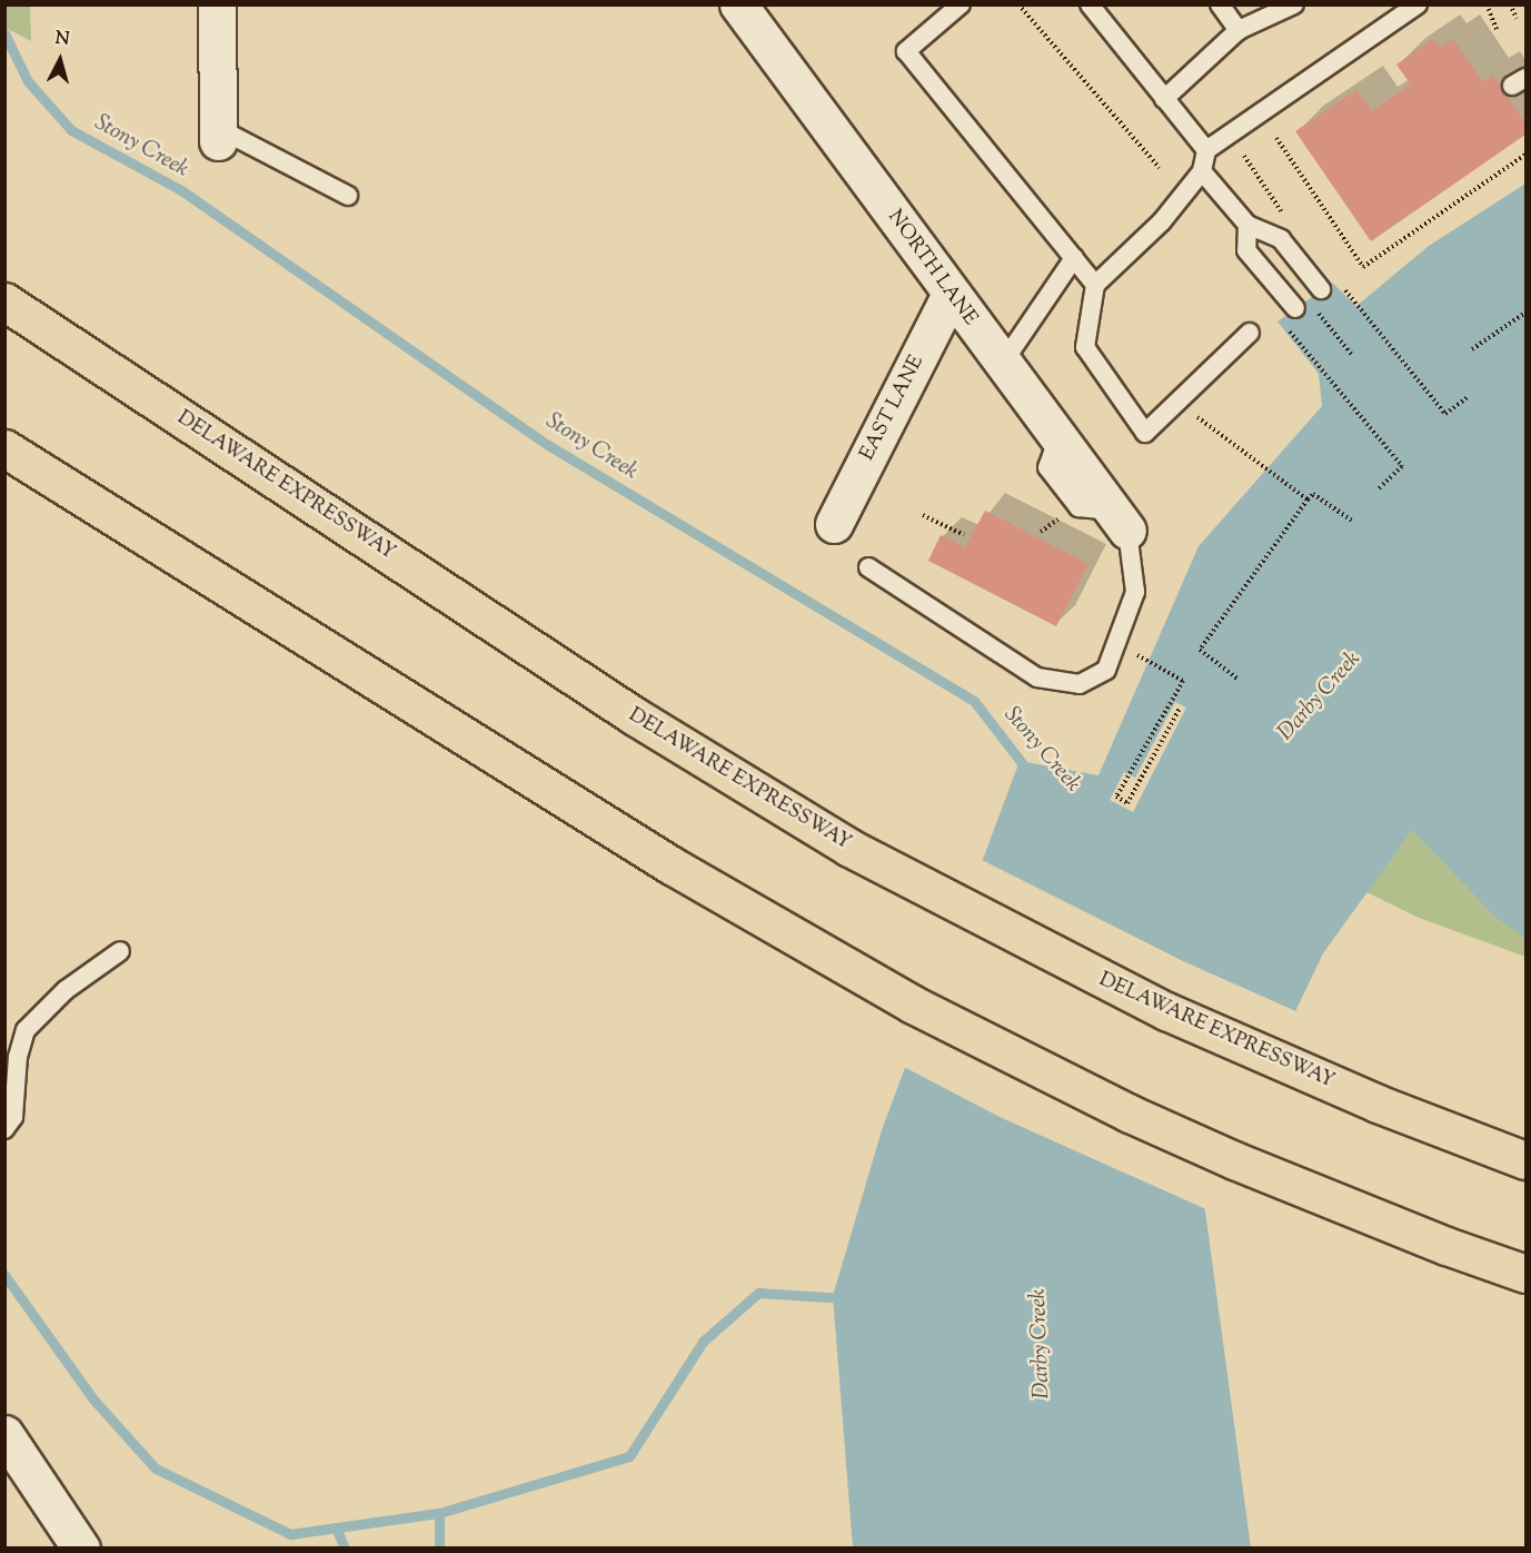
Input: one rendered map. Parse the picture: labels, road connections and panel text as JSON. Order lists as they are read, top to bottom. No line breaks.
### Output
{"streets":{"highway":["DELAWARE EXPRESSWAY"],"street":["NORTH LANE","EAST LANE"]},"crossings":[["NORTH LANE","EAST LANE"]],"water":["Stony Creek","Darby Creek"],"north":"top"}
